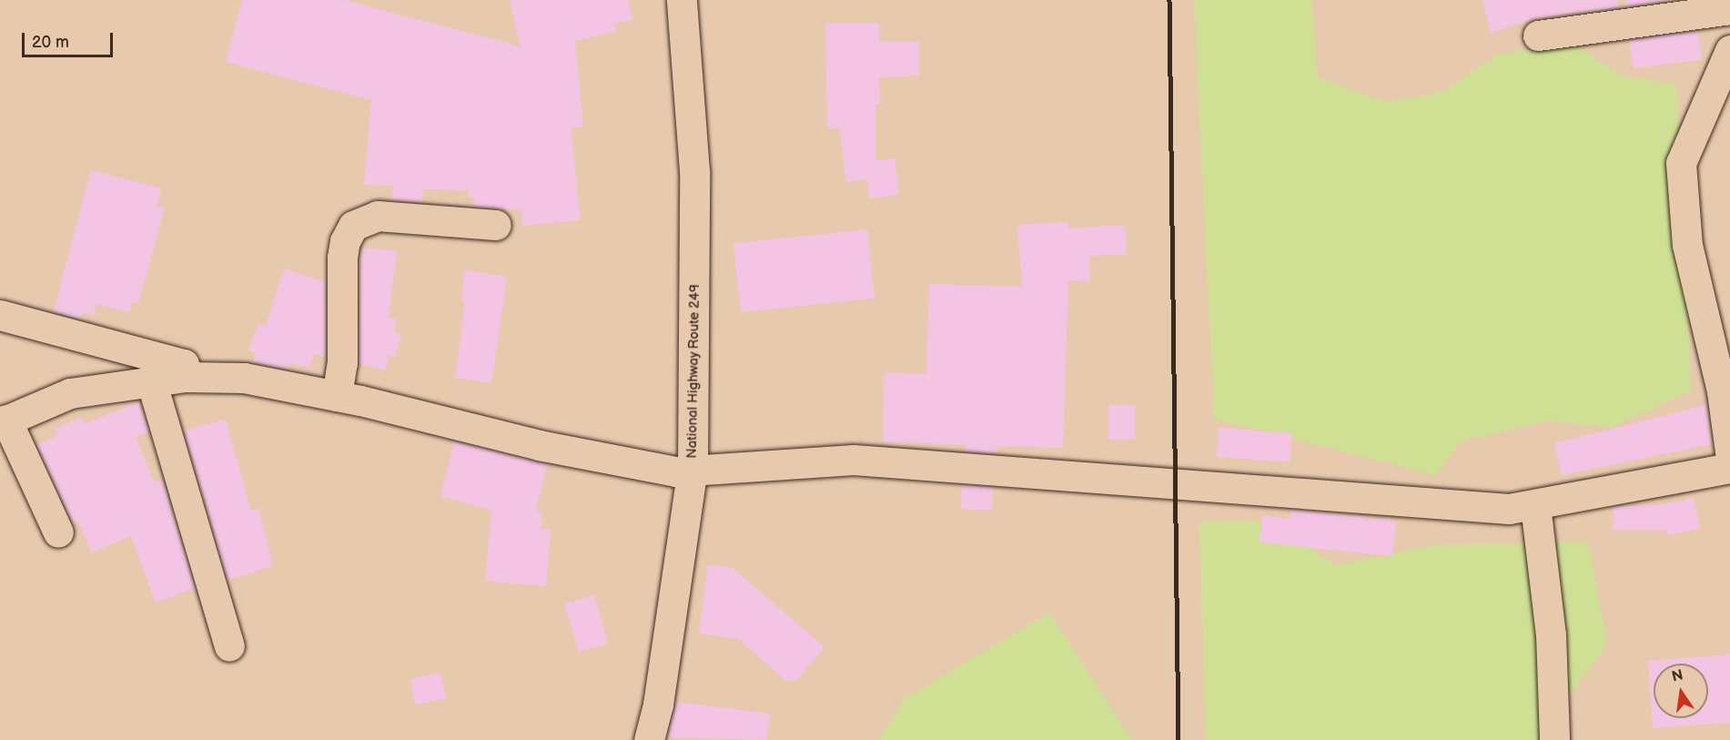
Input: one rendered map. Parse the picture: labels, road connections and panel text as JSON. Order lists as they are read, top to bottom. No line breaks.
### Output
{"streets":{"main road":["National Highway Route 249"]},"scale_bar":"20 m","north":"top"}
